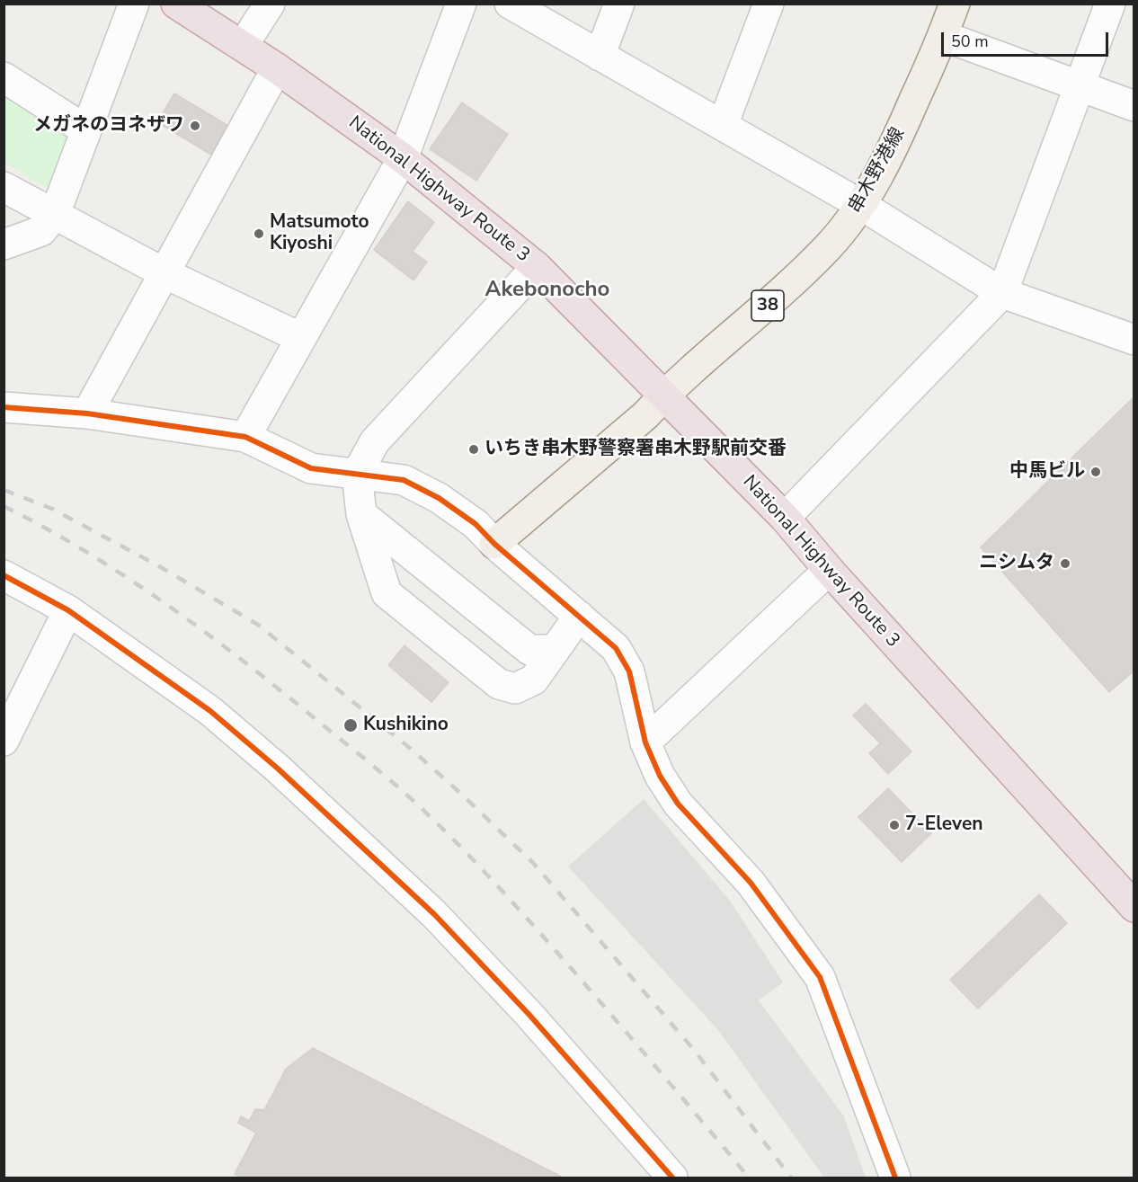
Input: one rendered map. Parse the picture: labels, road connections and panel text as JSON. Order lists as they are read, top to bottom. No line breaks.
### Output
{"streets":{"highway":["National Highway Route 3"],"main road":["串木野港線","38"]},"crossings":[["串木野港線","National Highway Route 3"]],"districts":["Akebonocho"],"places":["メガネのヨネザワ","Matsumoto Kiyoshi","いちき串木野警察署串木野駅前交番","中馬ビル","ニシムタ","Kushikino","7-Eleven"],"scale_bar":"50 m"}
